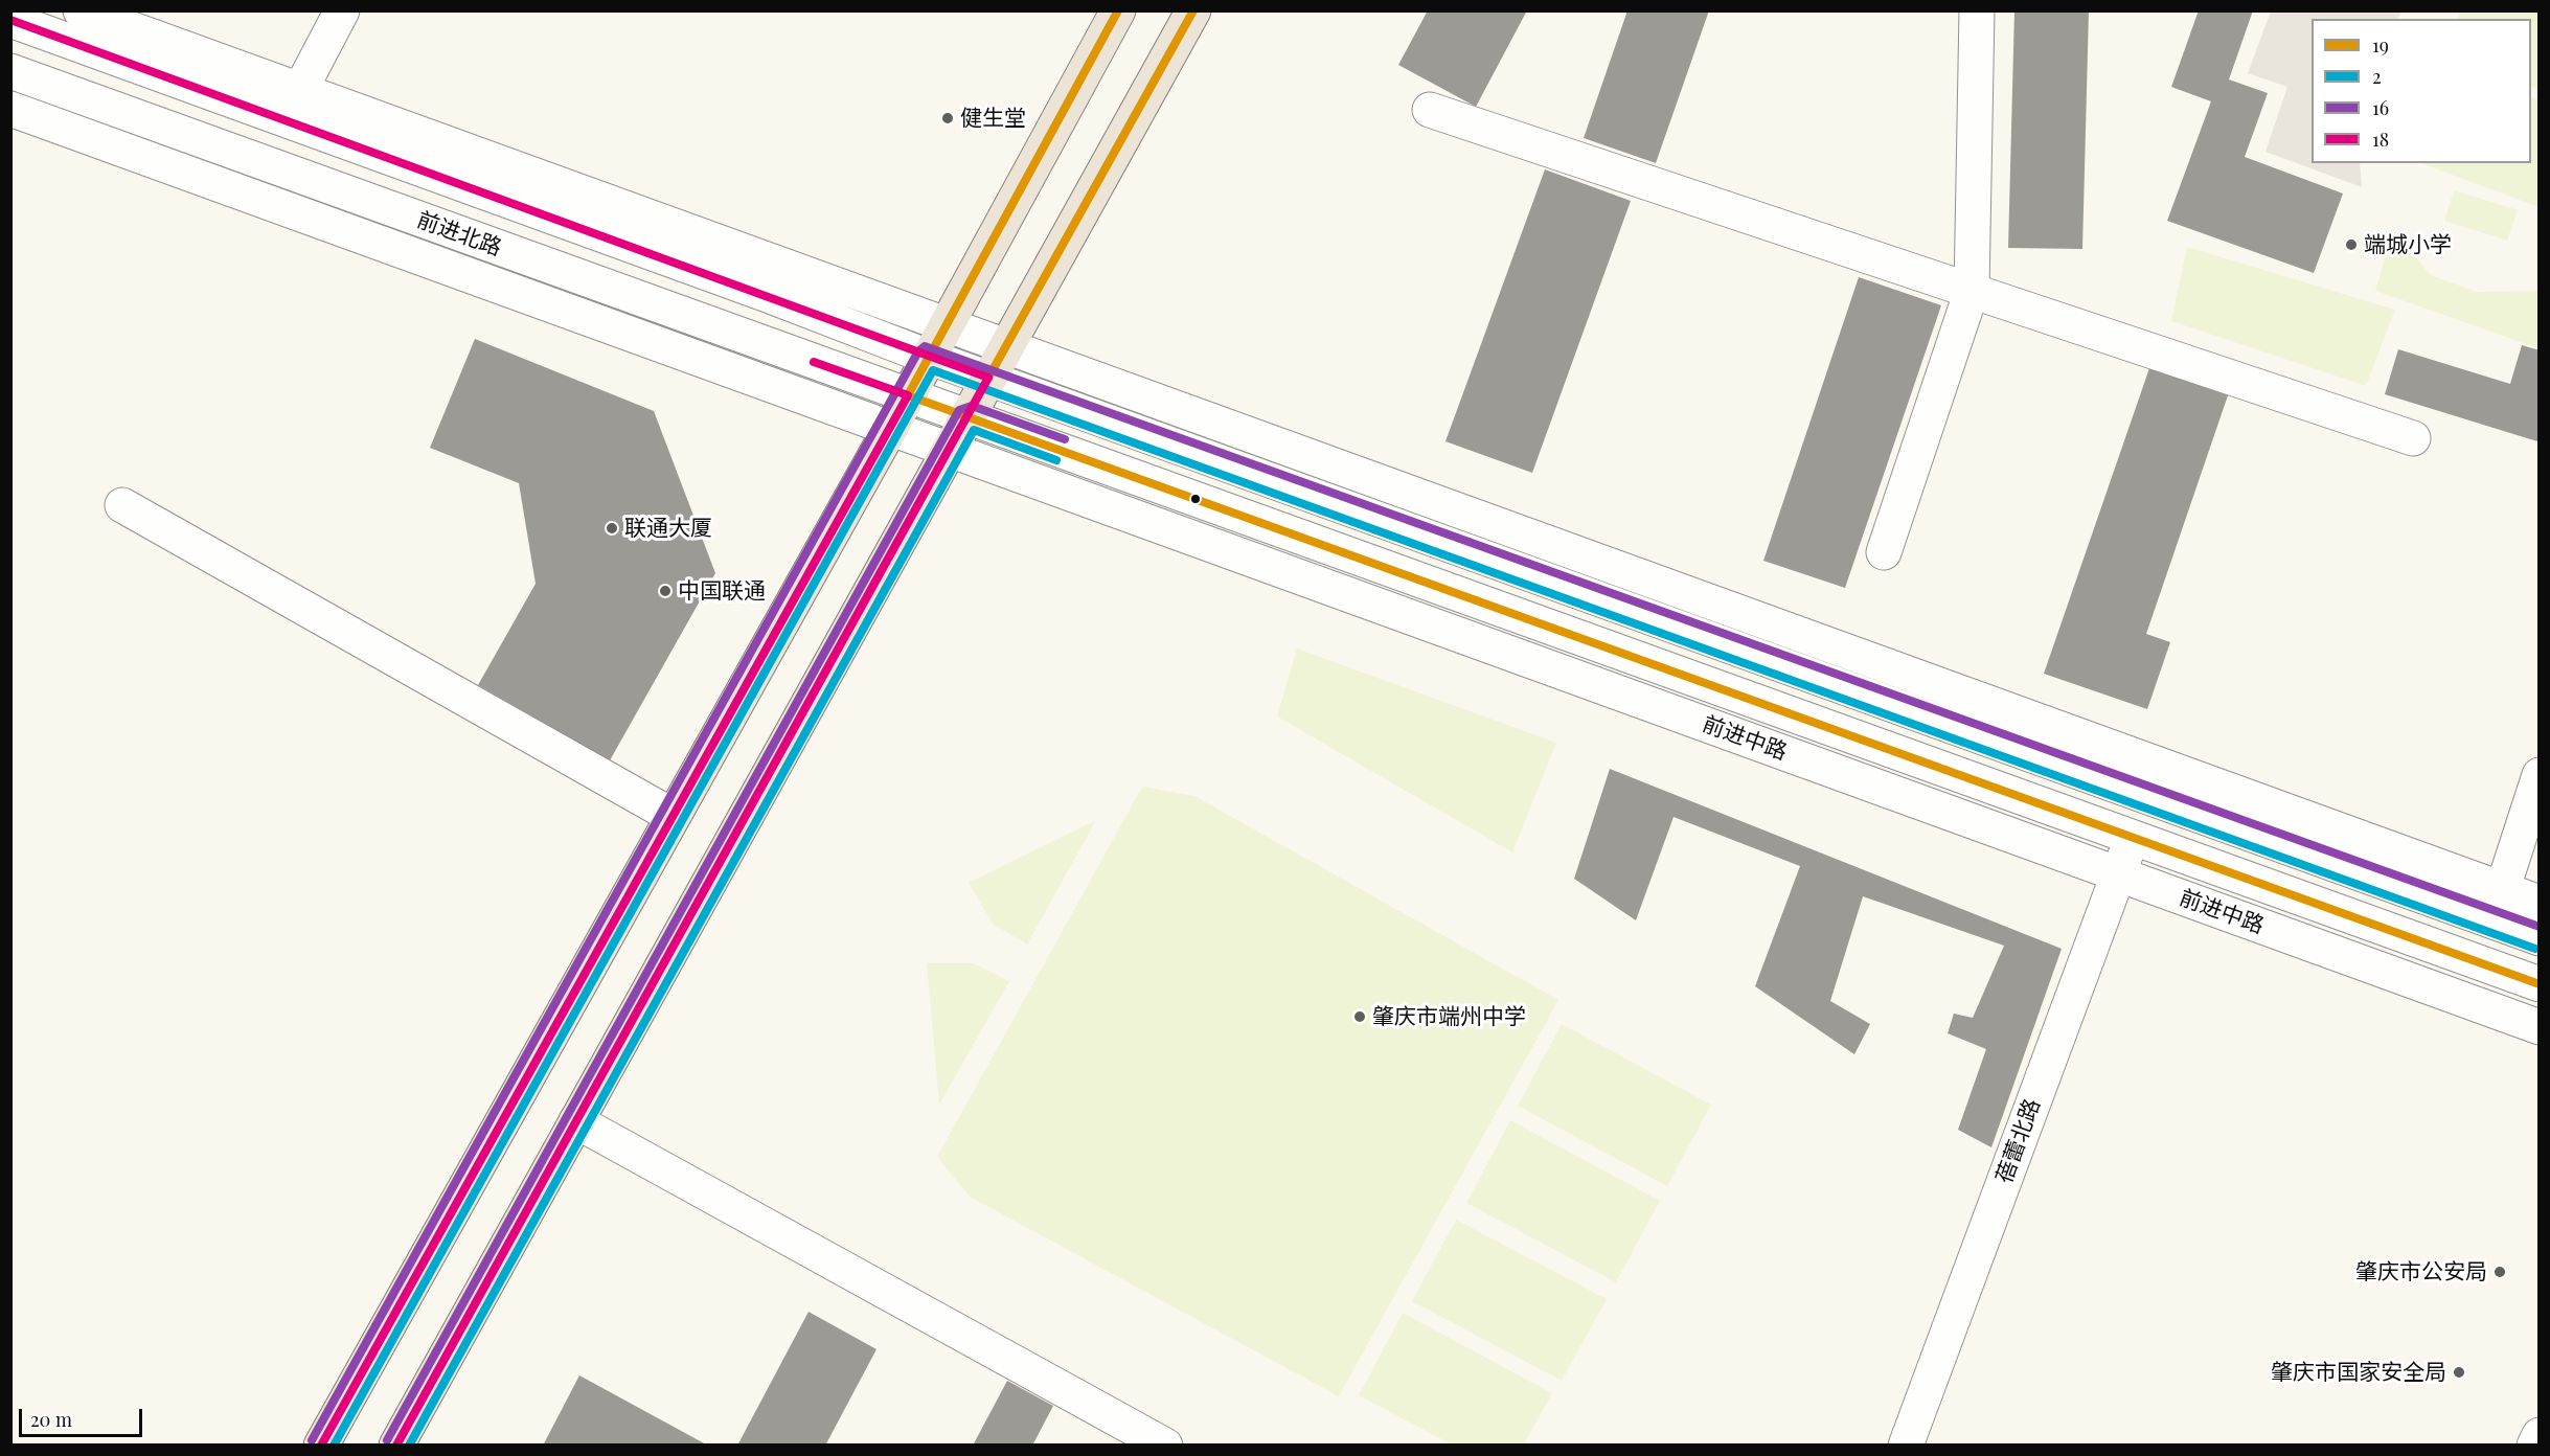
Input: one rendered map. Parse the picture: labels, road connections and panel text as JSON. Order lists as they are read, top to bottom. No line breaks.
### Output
{"streets":{"street":["前进北路","前进中路","蓓蕾北路"]},"crossings":[["前进北路","前进中路"],["前进北路","蓓蕾北路"],["前进中路","蓓蕾北路"]],"places":["健生堂","端城小学","联通大厦","中国联通","肇庆市端州中学","肇庆市公安局","肇庆市国家安全局"],"lines":["transit line 19","transit line 18","transit line 16","transit line 2"],"legend":["19","2","16","18"],"scale_bar":"20 m"}
